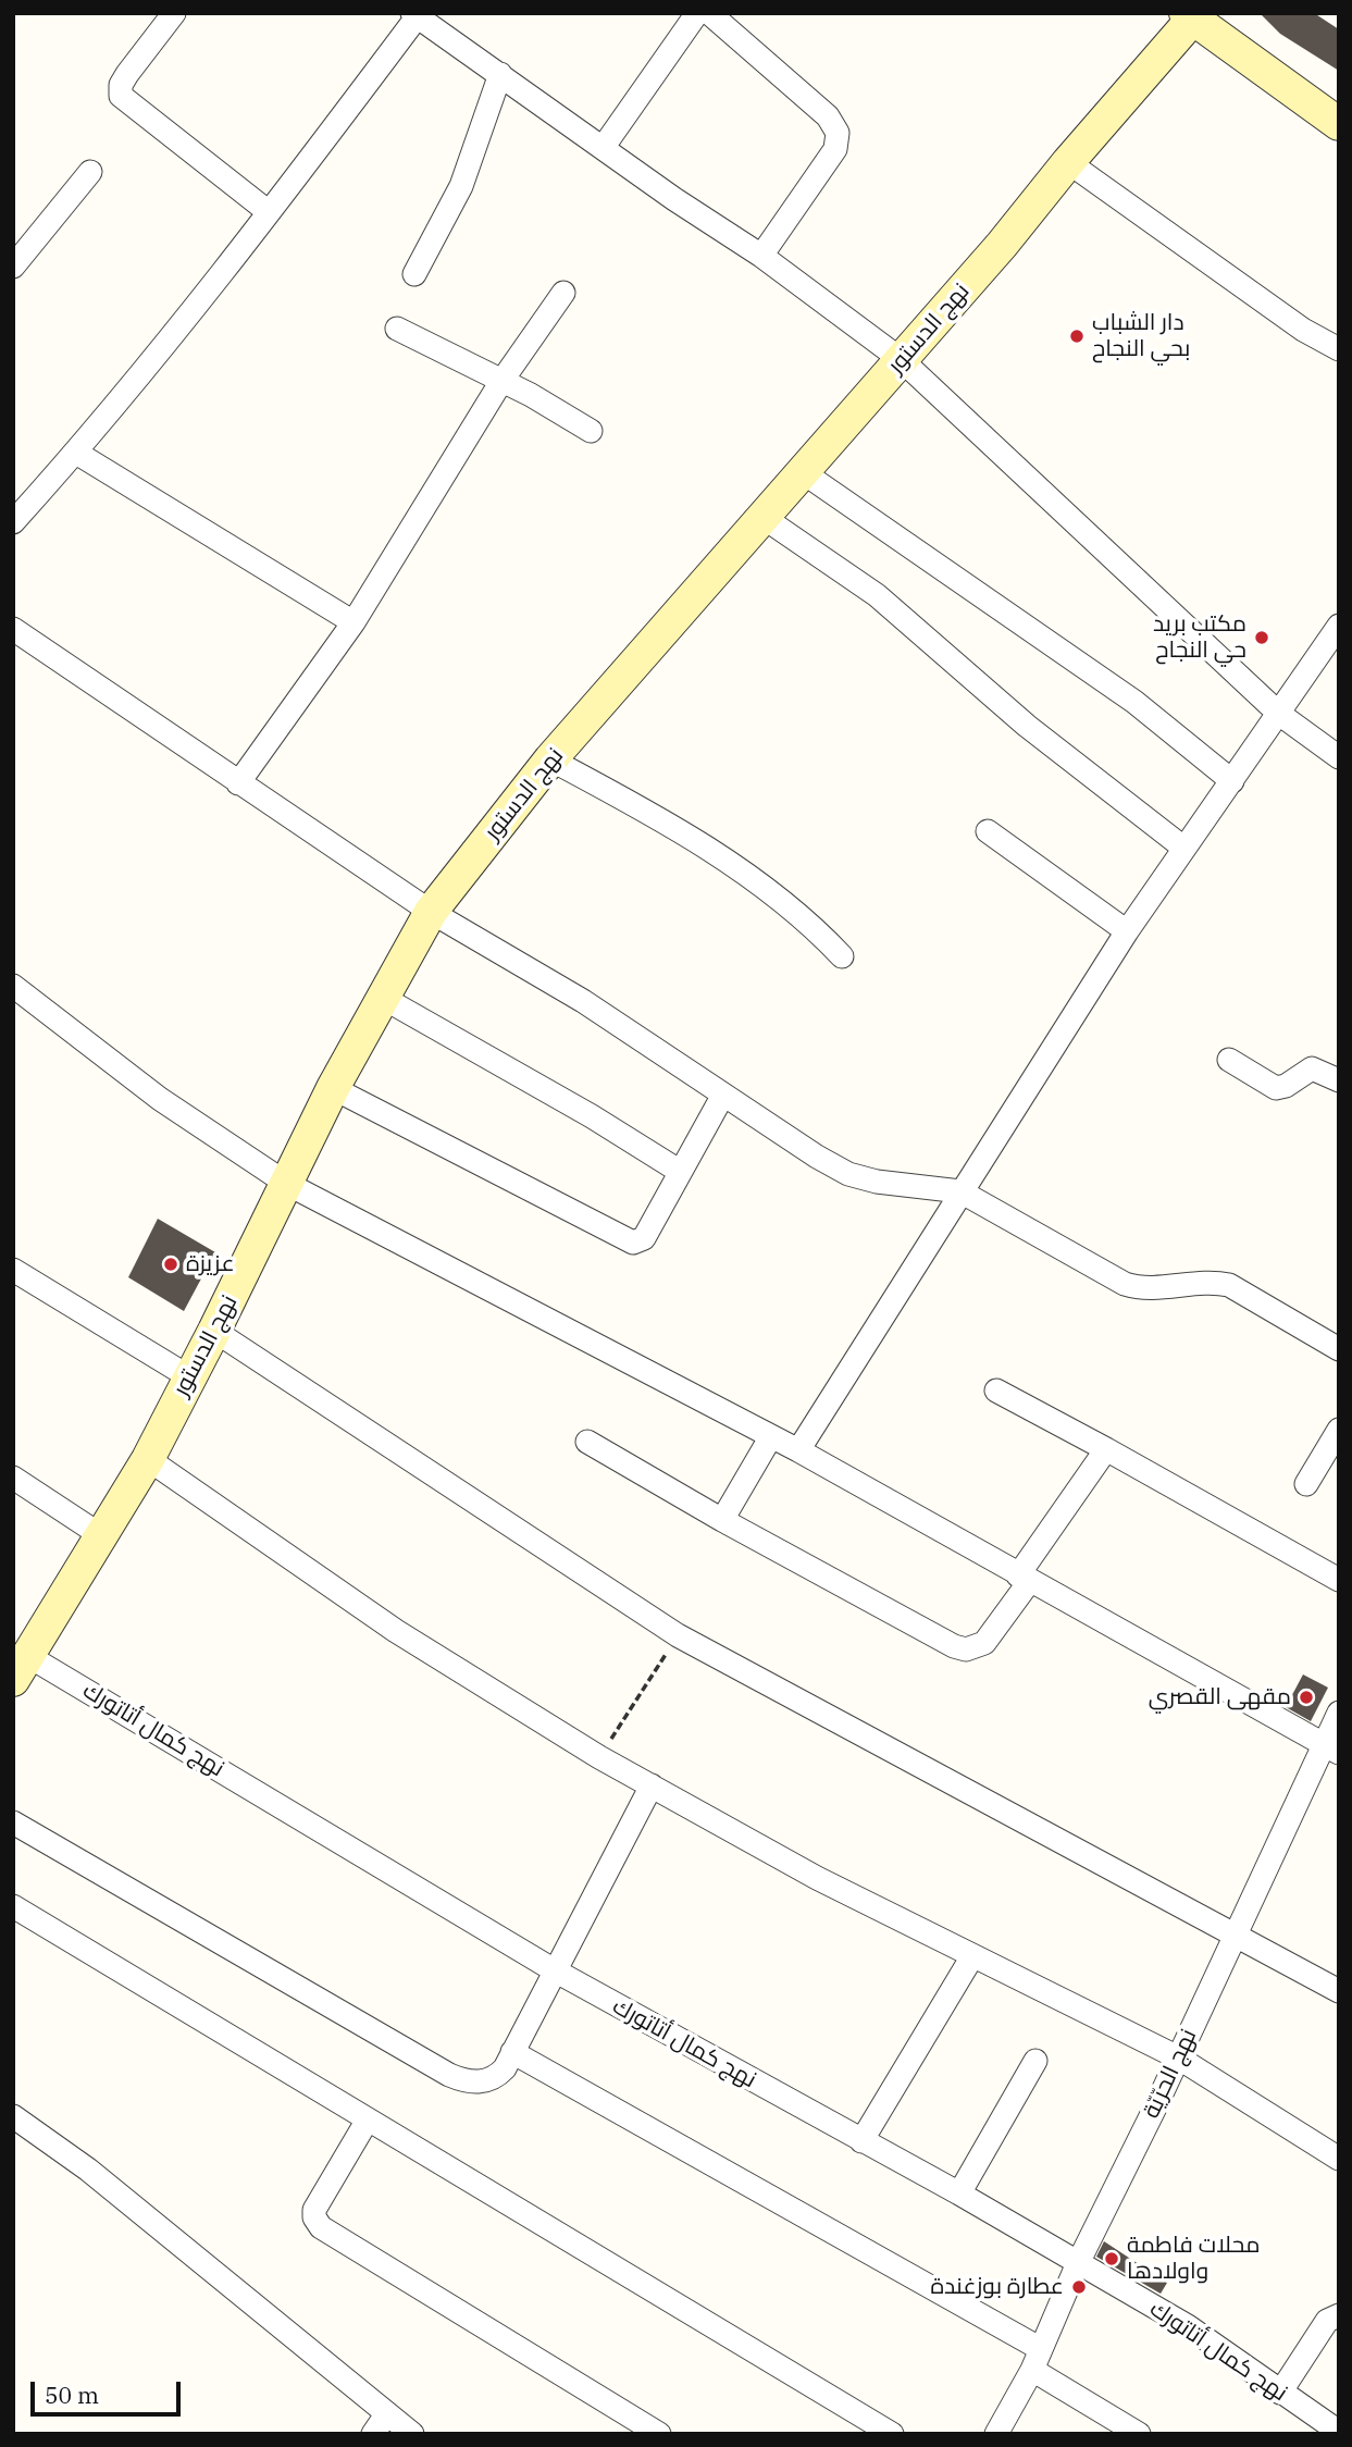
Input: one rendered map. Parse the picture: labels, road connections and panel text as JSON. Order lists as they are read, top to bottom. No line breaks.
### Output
{"streets":{"street":["نهج الدستور","نهج كمال أتاتورك","نهج الحرّيّة"]},"crossings":[["نهج الدستور","نهج كمال أتاتورك"],["نهج كمال أتاتورك","نهج الحرّيّة"]],"places":["دار الشباب بحي النجاح","مكتب بريد حي النجاح","عزيزة","مقهى القصري","محلات فاطمة واولادها","عطارة بوزغندة"],"scale_bar":"50 m"}
